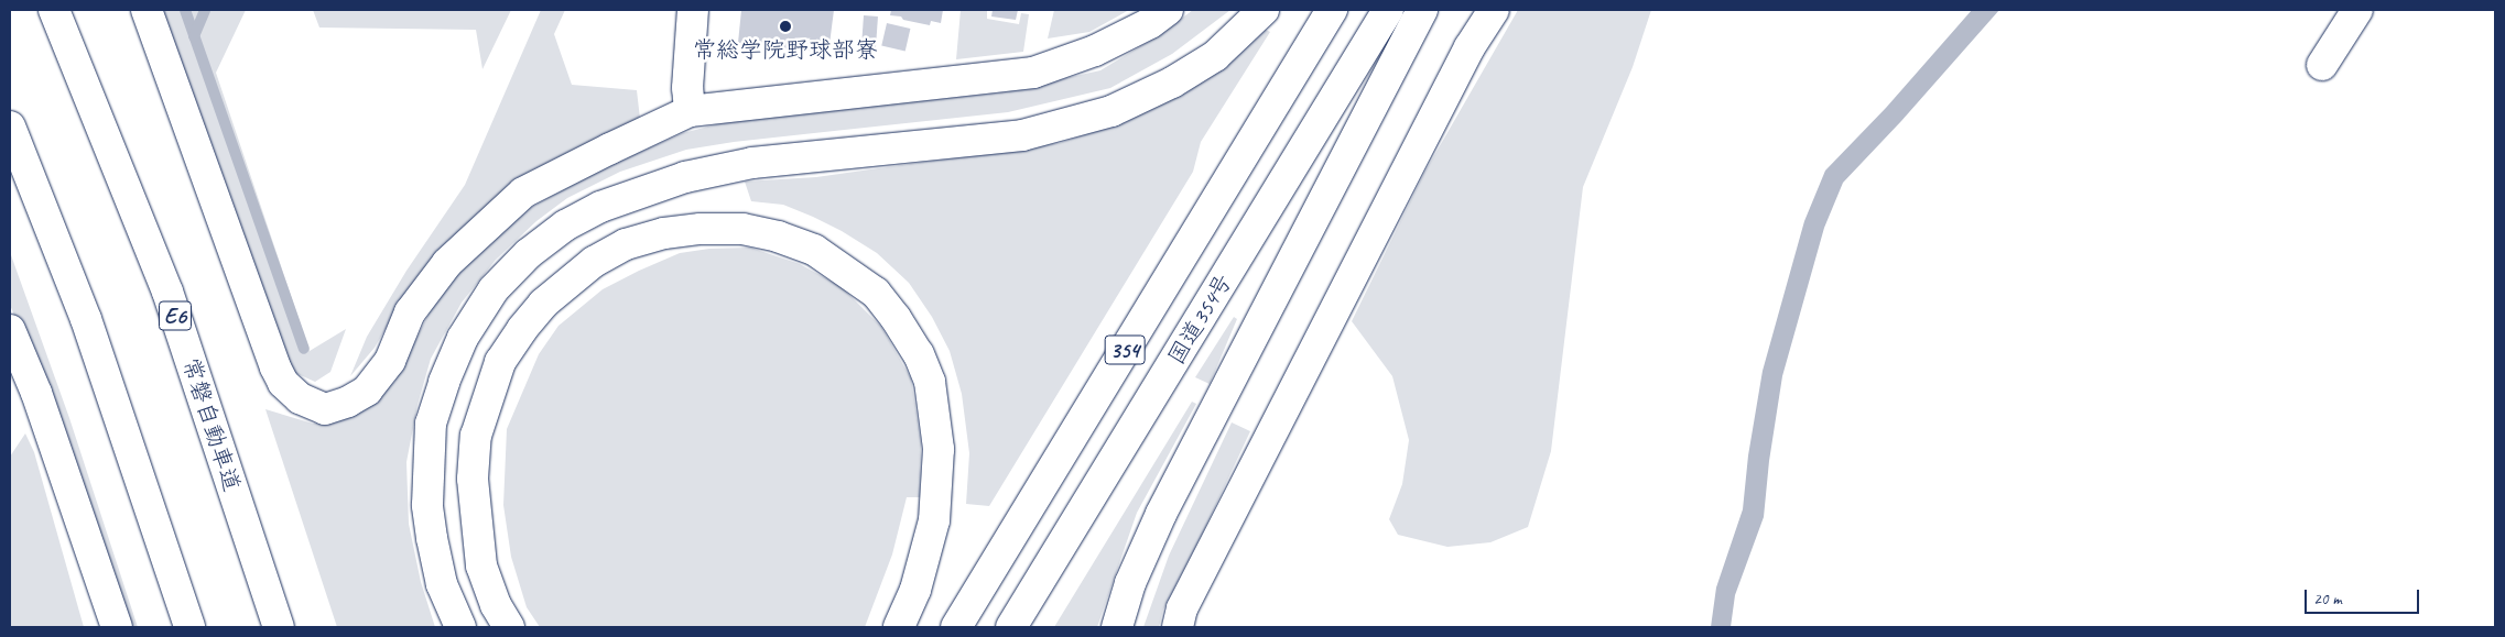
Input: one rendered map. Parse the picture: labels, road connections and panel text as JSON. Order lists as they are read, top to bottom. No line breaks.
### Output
{"streets":{"main road":["E6","国道354号","354","常磐自動車道"]},"places":["常総学院野球部寮"],"scale_bar":"20 m"}
